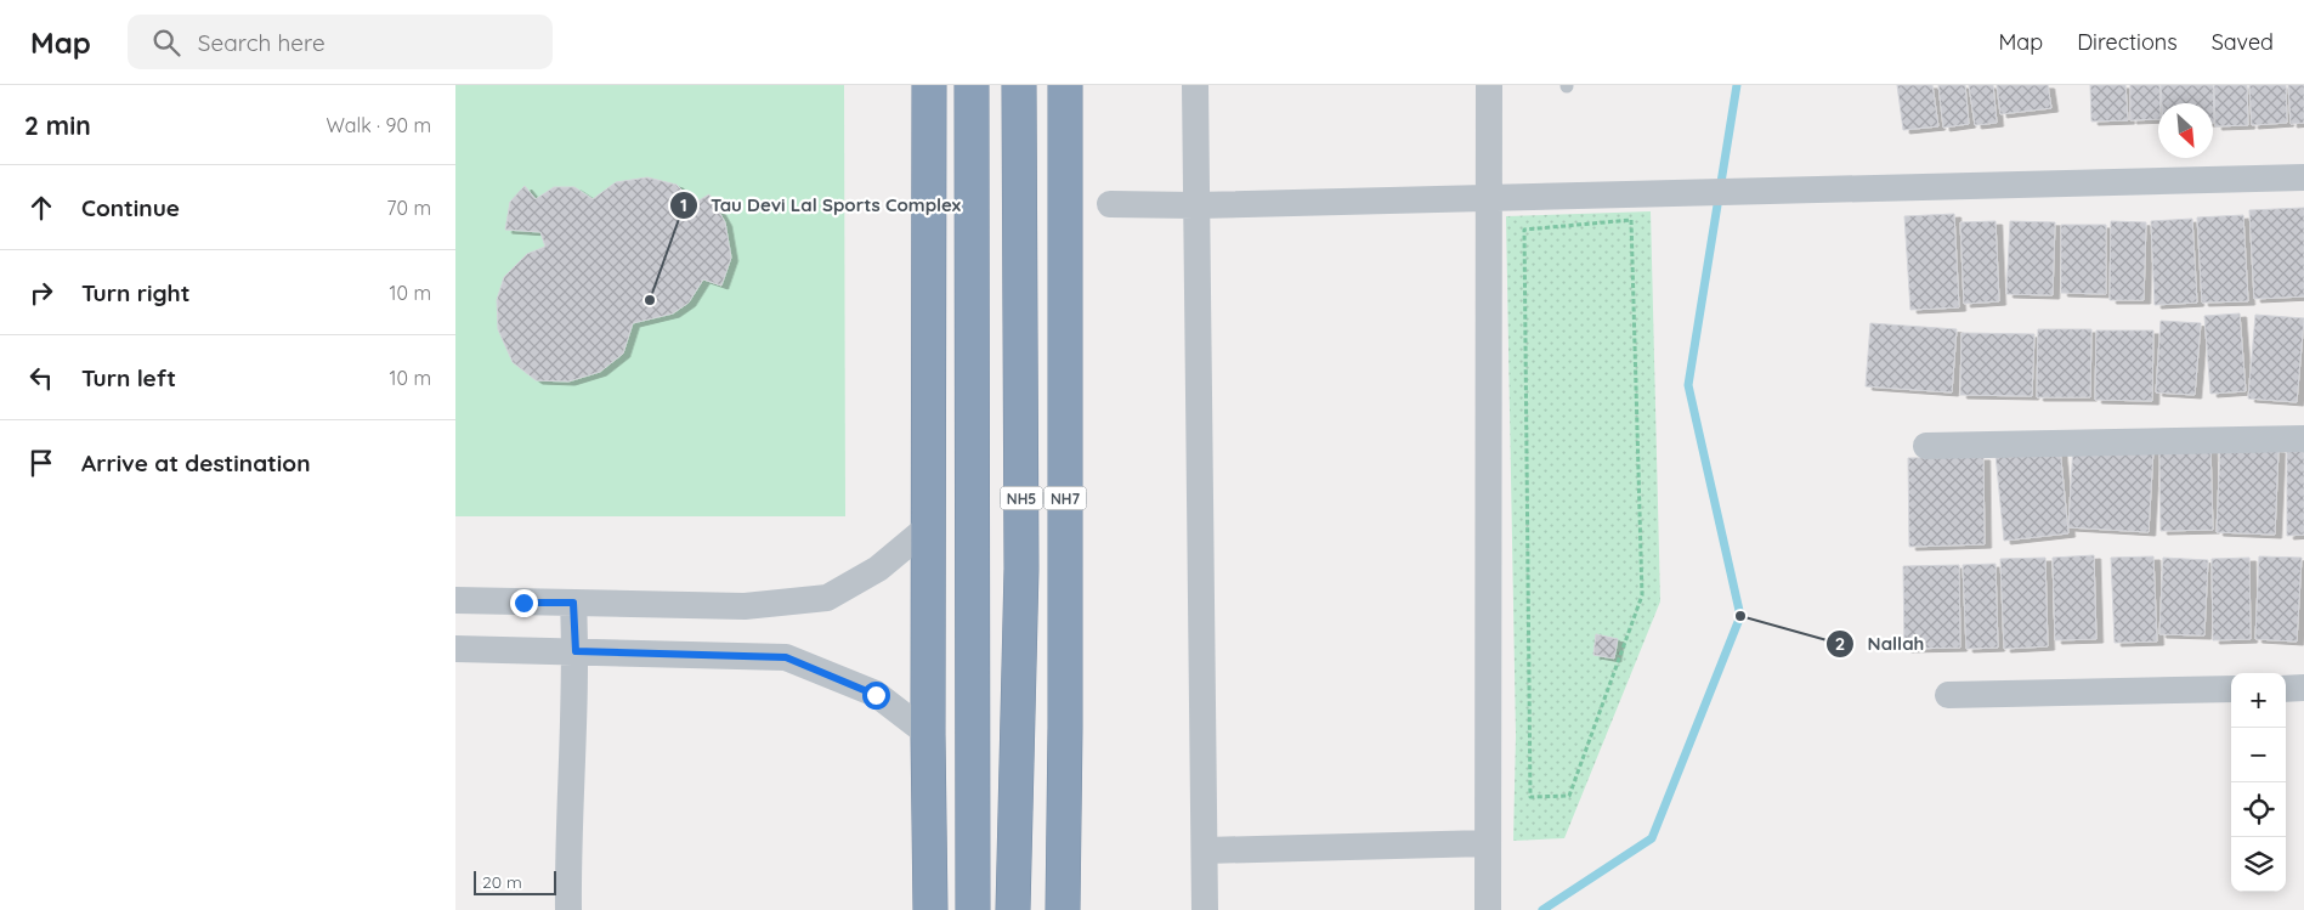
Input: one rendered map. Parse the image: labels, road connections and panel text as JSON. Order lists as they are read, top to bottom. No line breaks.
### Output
{"streets":{"highway":["NH5","NH7"]},"places":["Tau Devi Lal Sports Complex","Nallah"],"scale_bar":"20 m","north":"bottom right","page":{"header":"Map","search":"Search here","nav":["Map","Directions","Saved"],"heading":["2 min","Walk · 90 m"],"list":[["Continue","70 m"],["Turn right","10 m"],["Turn left","10 m"],"Arrive at destination"],"map_buttons":["+","−"],"scale":"20 m"}}
